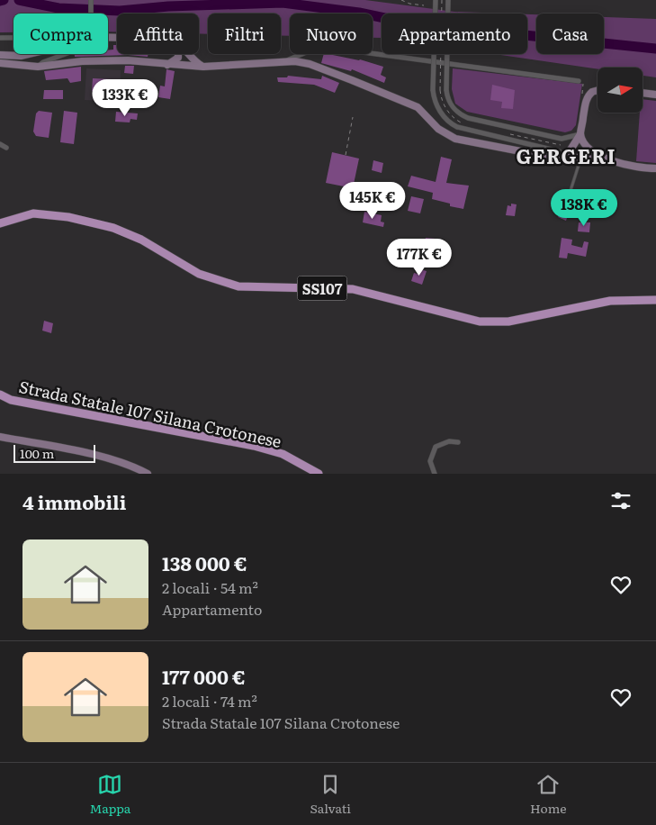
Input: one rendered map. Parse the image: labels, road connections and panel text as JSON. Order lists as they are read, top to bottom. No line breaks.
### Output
{"streets":{"main road":["SS107","Strada Statale 107 Silana Crotonese"]},"districts":["GERGERI"],"scale_bar":"100 m","north":"right","page":{"chip":["Compra","Affitta","Filtri","Nuovo","Appartamento","Casa"],"price":["133K €","145K €","138K €","177K €"],"scale":"100 m","heading":"4 immobili","list":[{"name":"138 000 €","note":"2 locali · 54 m² · Appartamento"},{"name":"177 000 €","note":"2 locali · 74 m² · Strada Statale 107 Silana Crotonese"}],"tabs":["Mappa","Salvati","Home"]}}
